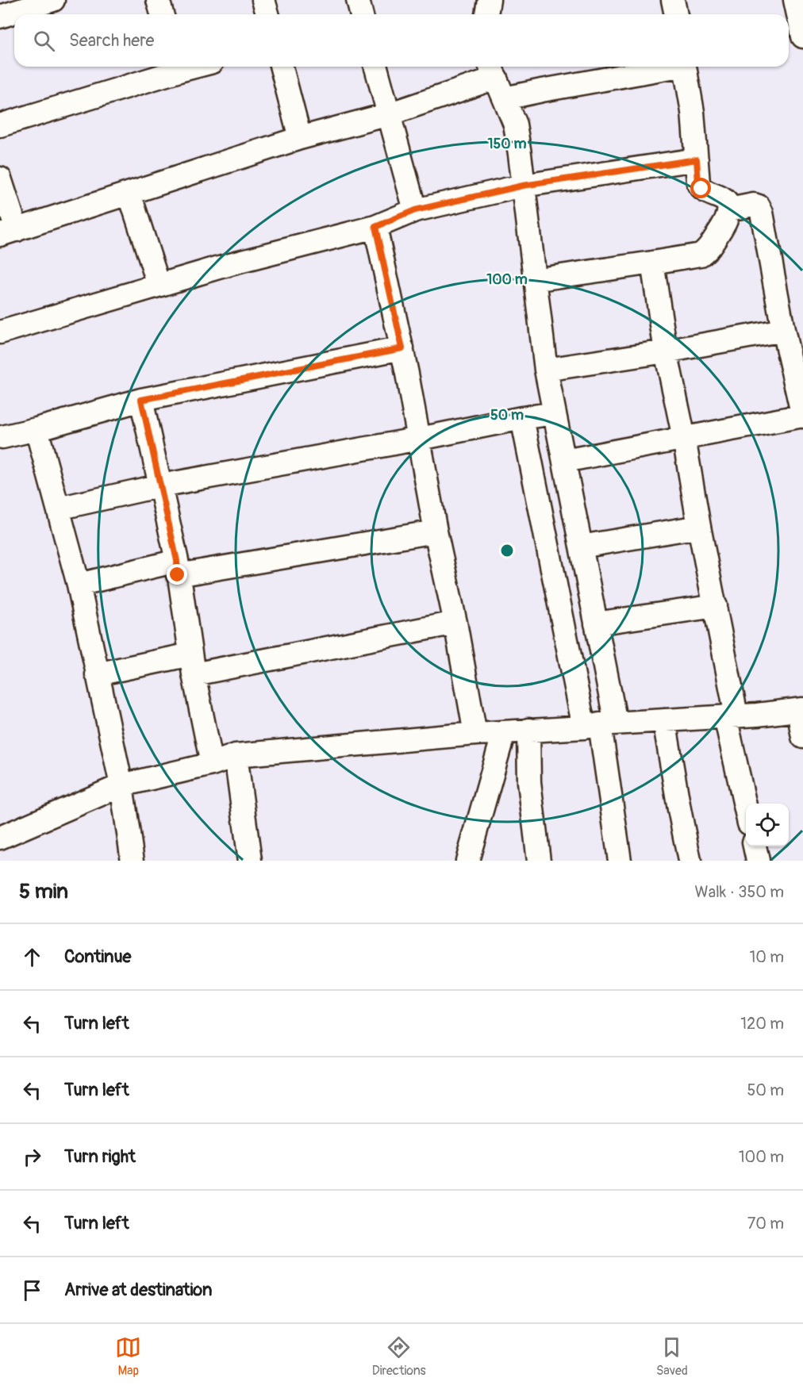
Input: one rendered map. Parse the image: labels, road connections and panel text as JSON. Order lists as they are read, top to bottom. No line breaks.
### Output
{"page":{"search":"Search here","heading":["5 min","Walk · 350 m"],"list":[["Continue","10 m"],["Turn left","120 m"],["Turn left","50 m"],["Turn right","100 m"],["Turn left","70 m"],"Arrive at destination"],"nav":["Map","Directions","Saved"]},"rings":["150 m","100 m","50 m"]}
